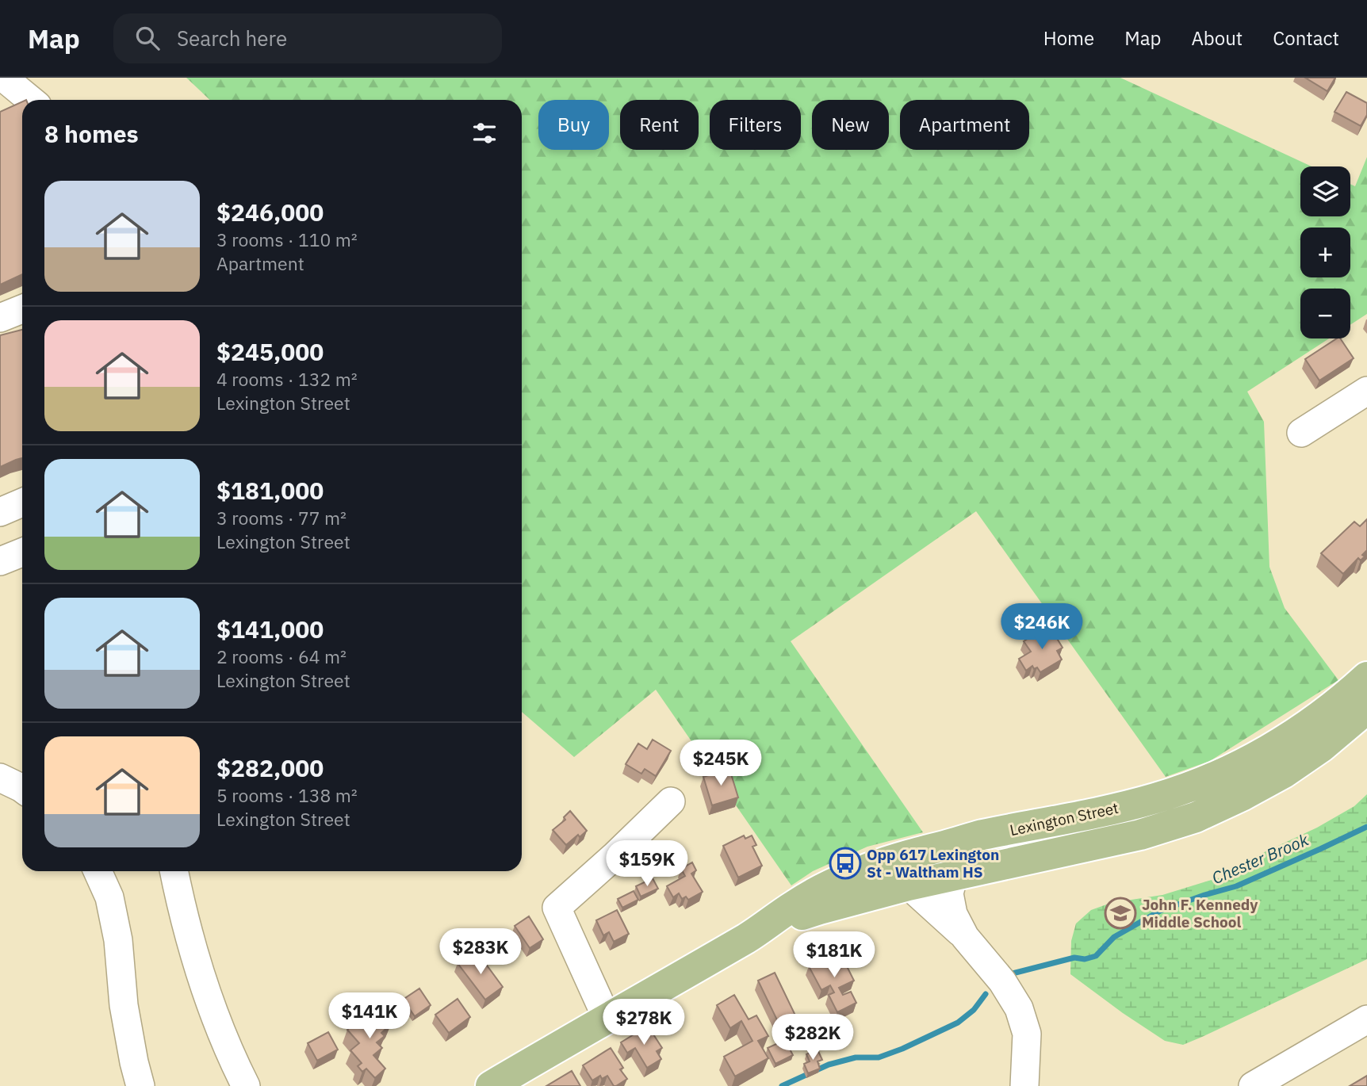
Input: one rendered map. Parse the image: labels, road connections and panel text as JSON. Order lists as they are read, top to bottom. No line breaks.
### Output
{"streets":{"main road":["Lexington Street"]},"water":["Chester Brook"],"places":{"bus stop":["Opp 617 Lexington St - Waltham HS"],"school or university":["John F. Kennedy Middle School"]},"page":{"header":"Map","search":"Search here","nav":["Home","Map","About","Contact"],"chip":["Buy","Rent","Filters","New","Apartment"],"heading":"8 homes","map_buttons":["+","−"],"list":[{"name":"$246,000","note":"3 rooms · 110 m² · Apartment"},{"name":"$245,000","note":"4 rooms · 132 m² · Lexington Street"},{"name":"$181,000","note":"3 rooms · 77 m² · Lexington Street"},{"name":"$141,000","note":"2 rooms · 64 m² · Lexington Street"},{"name":"$282,000","note":"5 rooms · 138 m² · Lexington Street"}],"price":["$246K","$245K","$159K","$283K","$181K","$141K","$278K","$282K"]}}
